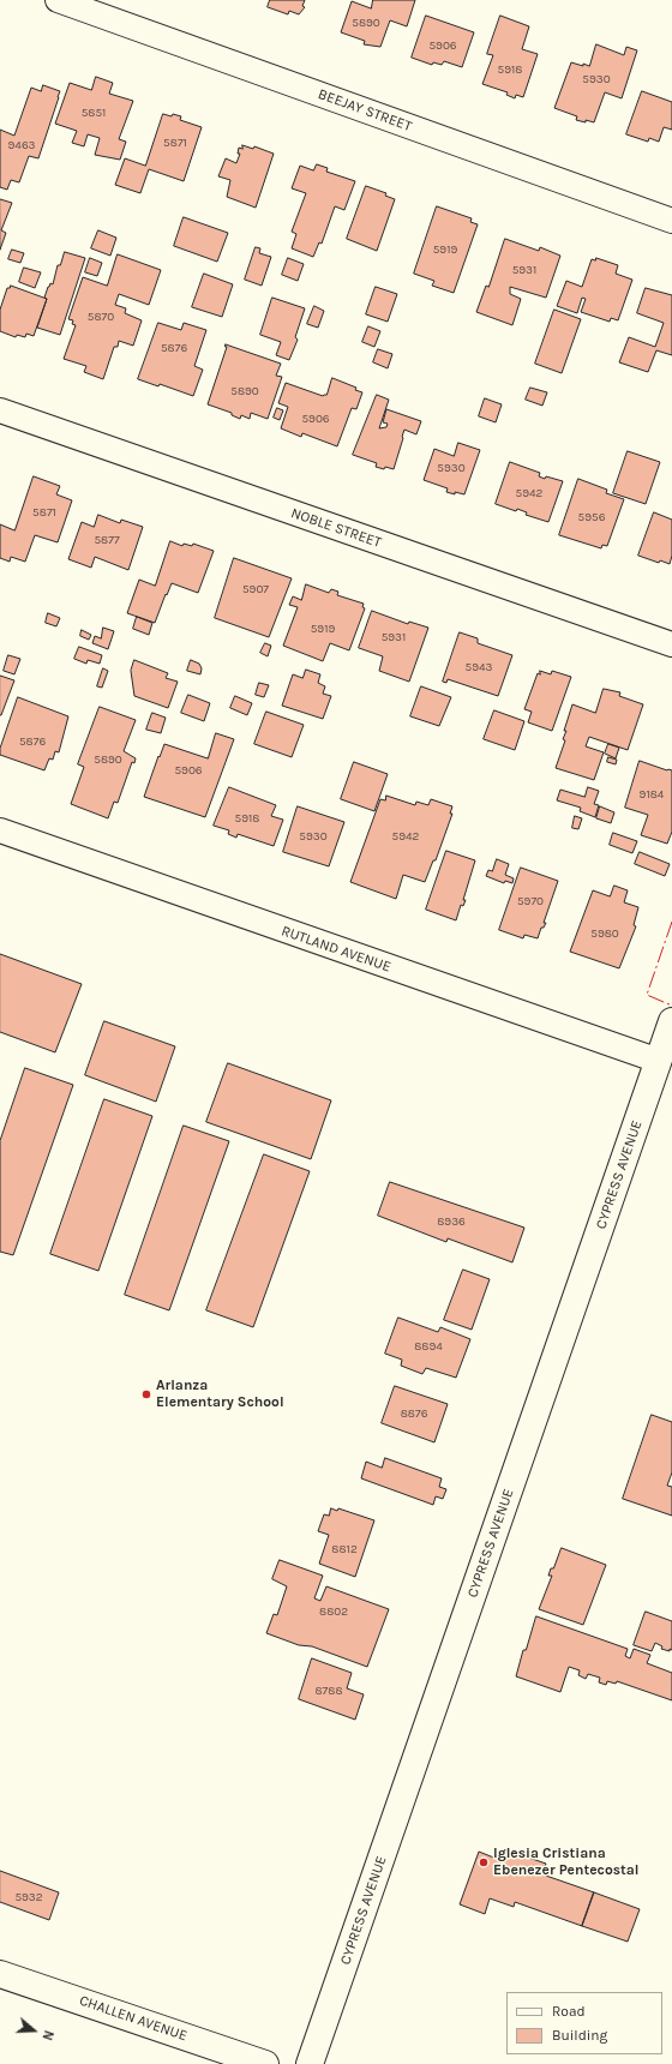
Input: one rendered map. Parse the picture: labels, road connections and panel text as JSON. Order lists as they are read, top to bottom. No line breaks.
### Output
{"streets":{"street":["BEEJAY STREET","NOBLE STREET","RUTLAND AVENUE","CYPRESS AVENUE","CHALLEN AVENUE"]},"crossings":[["RUTLAND AVENUE","CYPRESS AVENUE"]],"places":["Arlanza Elementary School","Iglesia Cristiana Ebenezer Pentecostal"],"house_numbers":["5890","5906","5918","5930","5851","5871","9463","5919","5931","5870","5876","5890","5906","5930","5942","5871","5956","5877","5907","5919","5931","5943","5876","5890","5906","9184","5918","5930","5942","5970","5980","8936","8894","8876","8812","8802","8788","5932"],"legend":["Road","Building"],"north":"right"}
